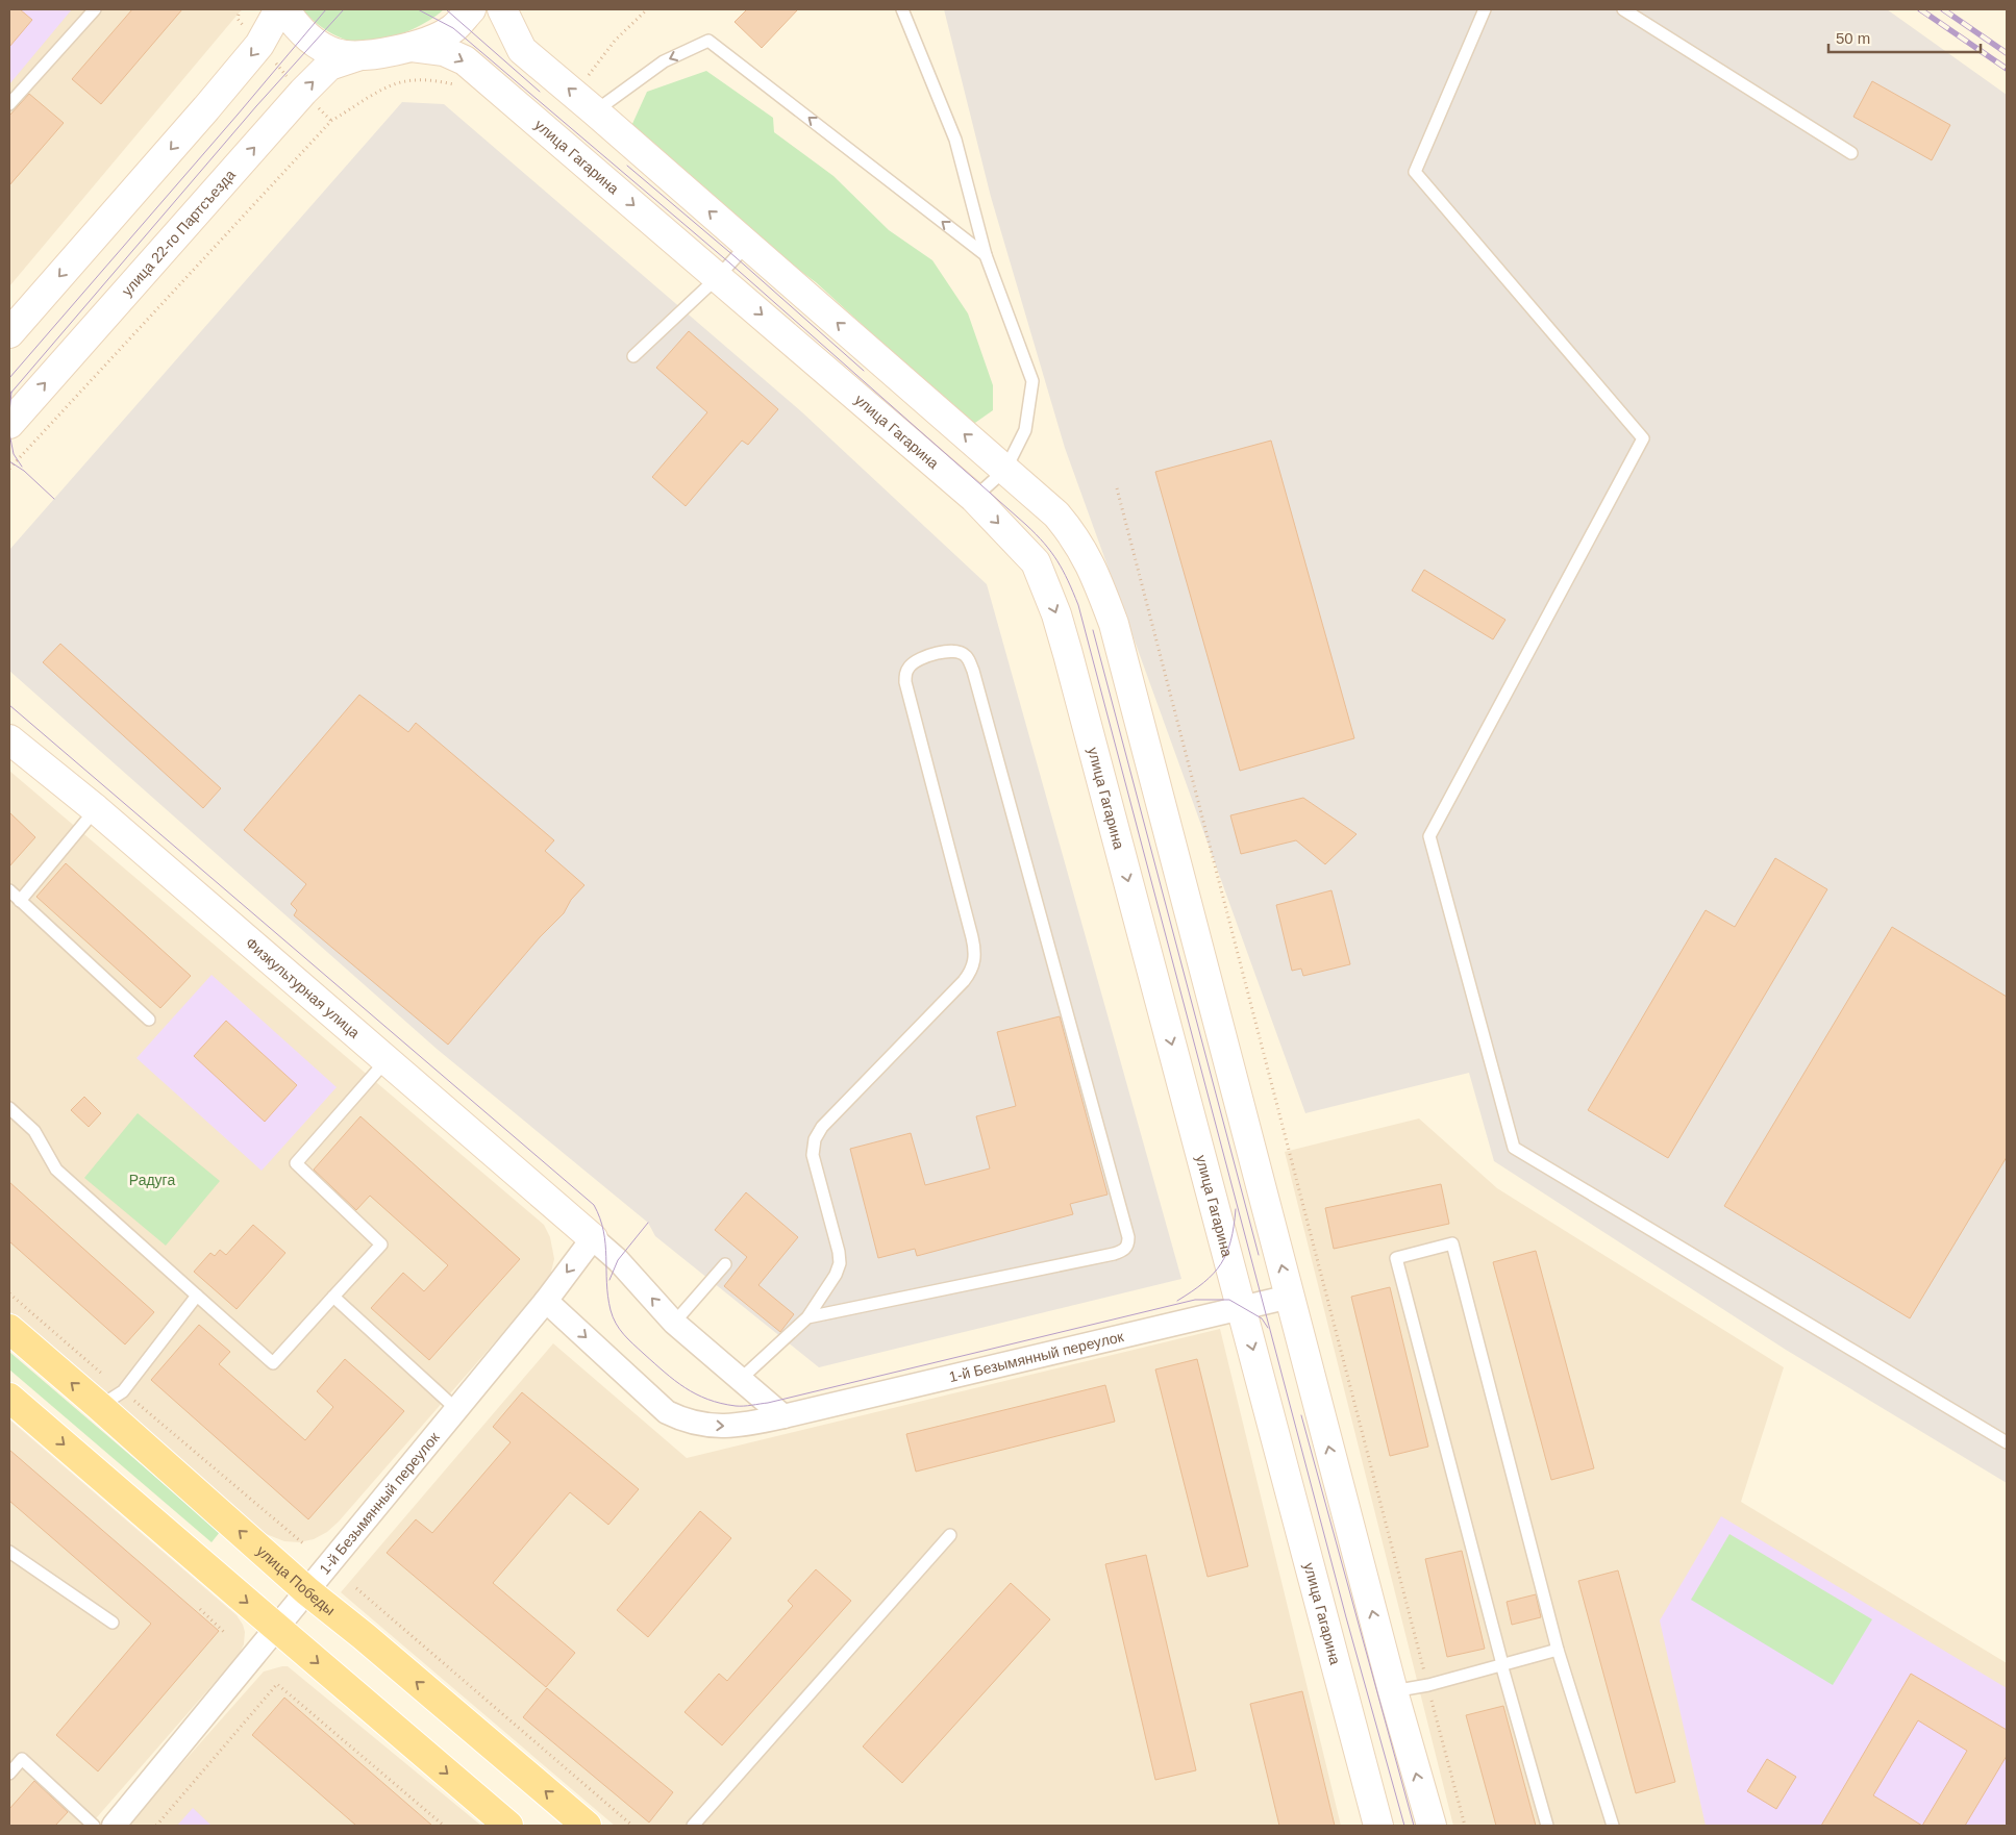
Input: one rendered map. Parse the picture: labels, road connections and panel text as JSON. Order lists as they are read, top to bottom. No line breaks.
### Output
{"streets":{"main road":["улица Гагарина","улица 22-го Партсъезда","Физкультурная улица","улица Победы"],"street":["1-й Безымянный переулок"]},"crossings":[["улица Гагарина","1-й Безымянный переулок"],["Физкультурная улица","1-й Безымянный переулок"],["1-й Безымянный переулок","улица Победы"]],"parks":["Радyга"],"scale_bar":"50 m"}
